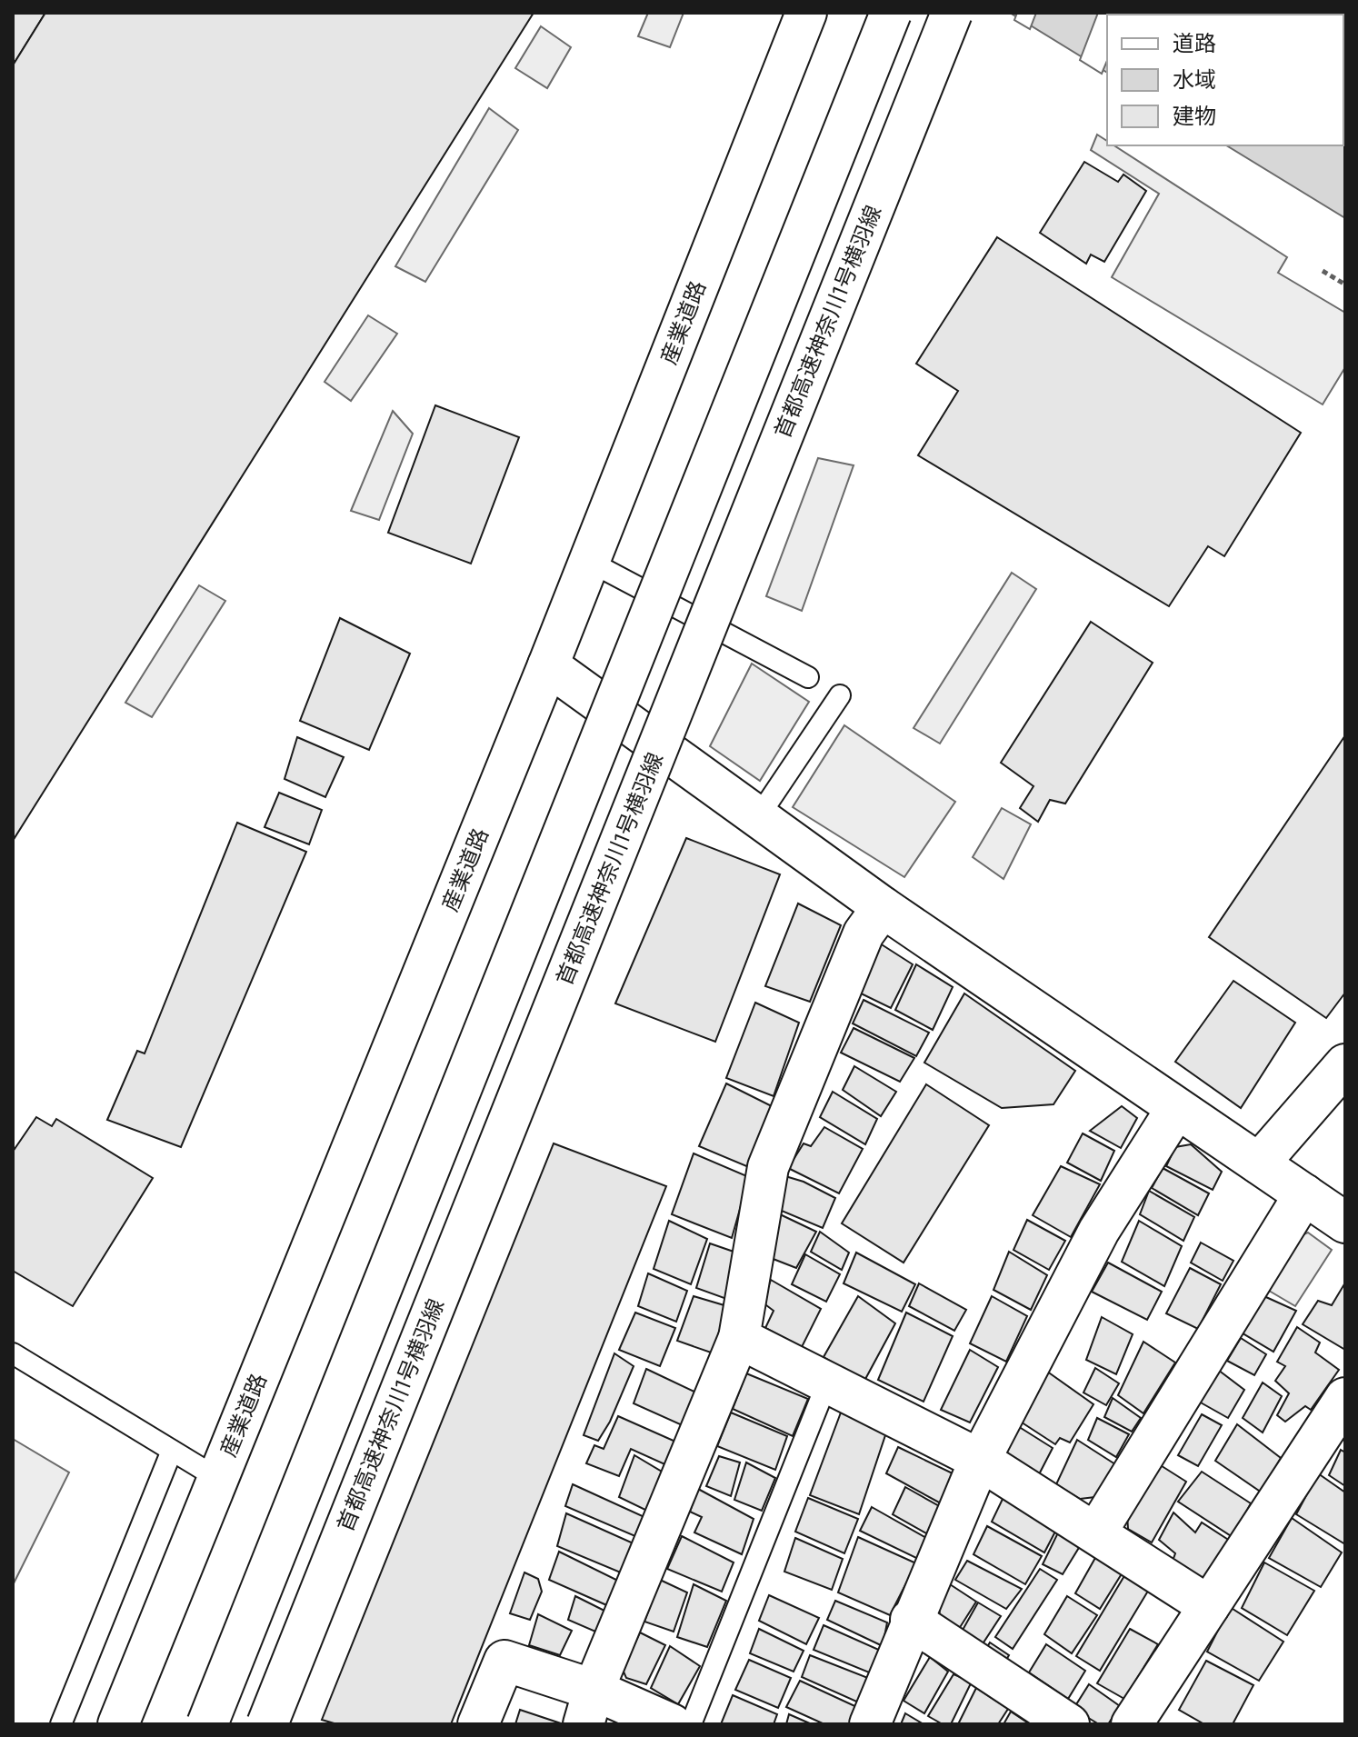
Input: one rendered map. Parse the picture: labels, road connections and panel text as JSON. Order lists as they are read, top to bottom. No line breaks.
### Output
{"streets":{"main road":["首都高速神奈川1号横羽線","産業道路"]},"legend":["道路","水域","建物"]}
